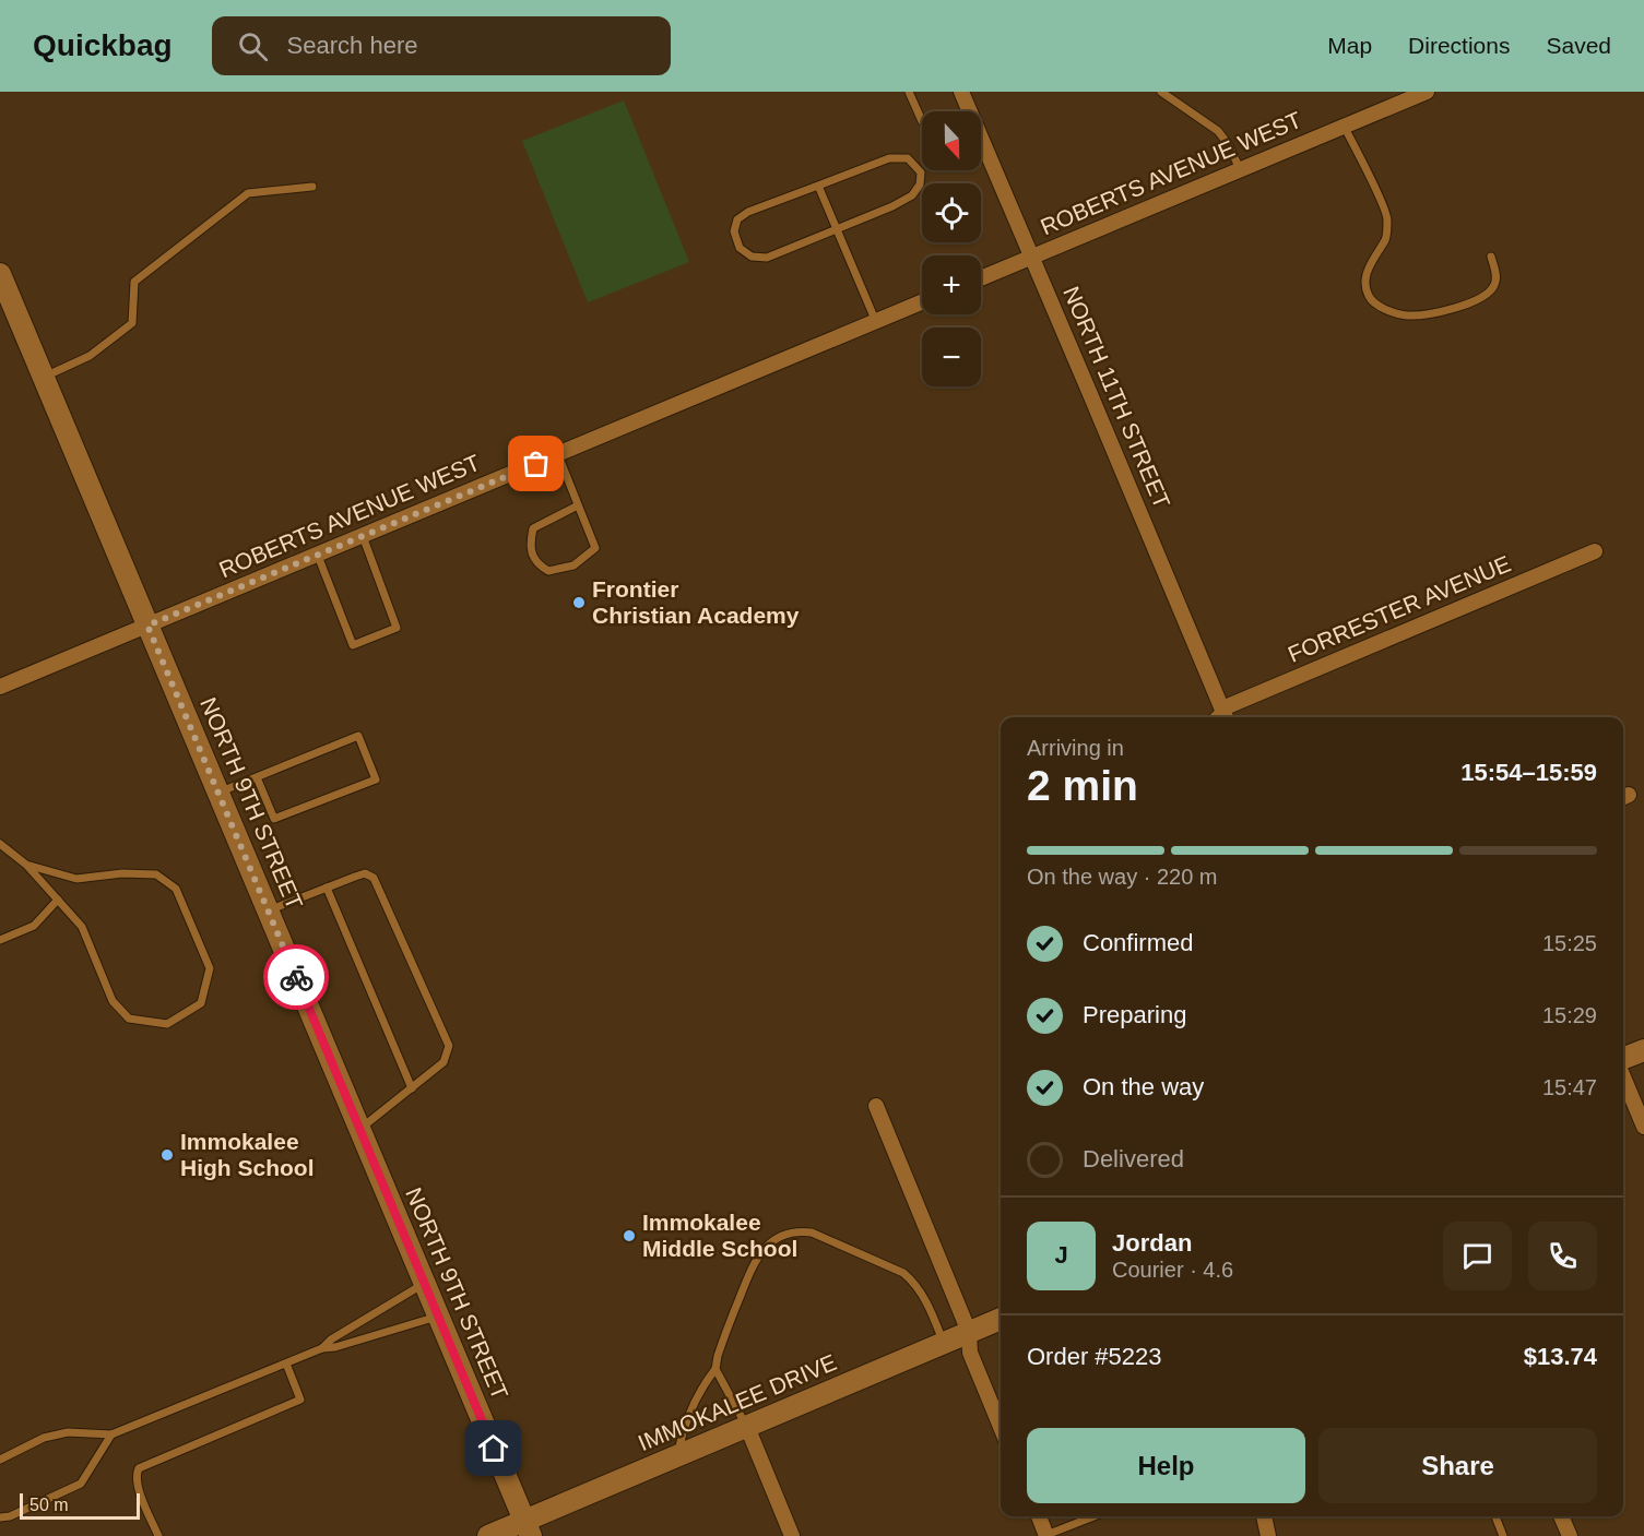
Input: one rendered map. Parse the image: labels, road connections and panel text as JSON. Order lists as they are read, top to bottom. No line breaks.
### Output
{"streets":{"street":["ROBERTS AVENUE WEST","NORTH 11TH STREET","FORRESTER AVENUE","NORTH 9TH STREET","IMMOKALEE DRIVE"]},"crossings":[["ROBERTS AVENUE WEST","NORTH 11TH STREET"],["ROBERTS AVENUE WEST","NORTH 9TH STREET"],["NORTH 11TH STREET","FORRESTER AVENUE"],["NORTH 9TH STREET","IMMOKALEE DRIVE"]],"places":["Frontier Christian Academy","Immokalee High School","Immokalee Middle School"],"scale_bar":"50 m","north":"bottom","page":{"header":"Quickbag","search":"Search here","nav":["Map","Directions","Saved"],"map_buttons":["+","−"],"heading":["2 min","Arriving in","15:54–15:59"],"panel":["Jordan","Courier · 4.6","Order #5223","$13.74"],"bar":"On the way · 220 m","list":[["Confirmed","15:25"],["Preparing","15:29"],["On the way","15:47"],"Delivered"],"round":"J","buttons":["Help","Share"],"scale":"50 m"}}
